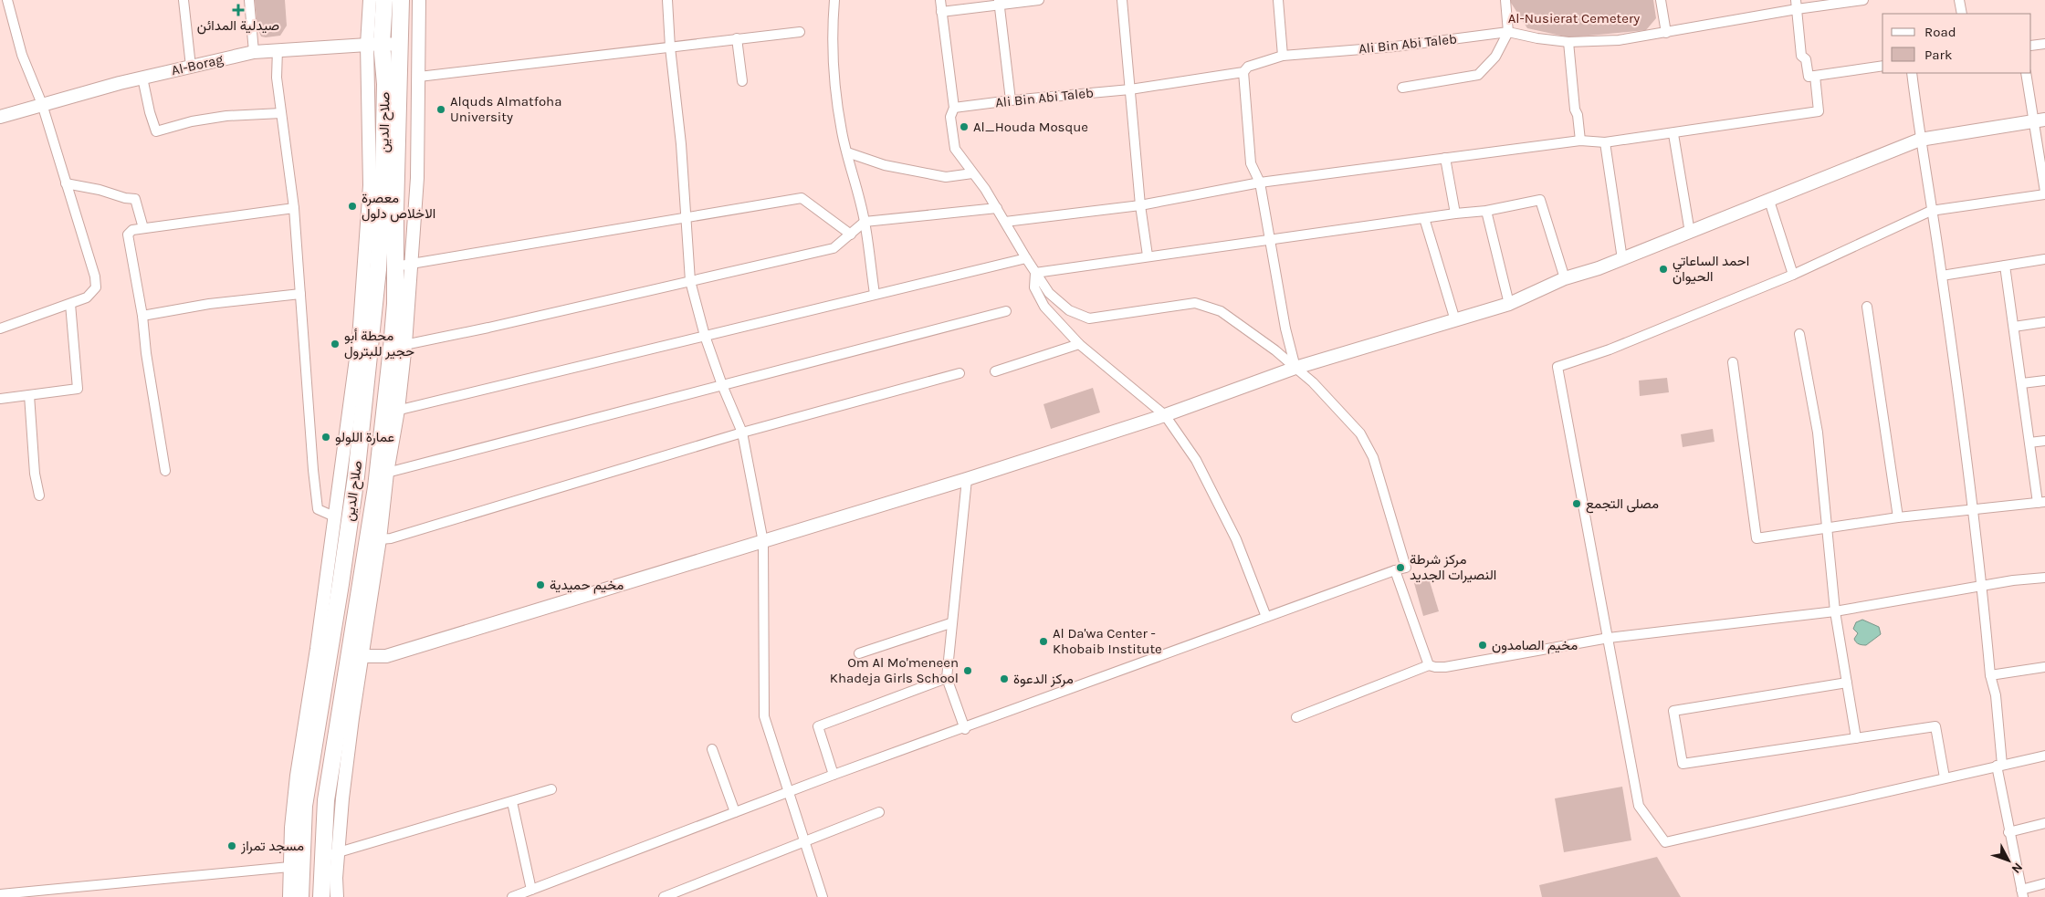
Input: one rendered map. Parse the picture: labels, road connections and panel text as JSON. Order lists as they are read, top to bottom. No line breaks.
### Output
{"streets":{"highway":["صلاح الدين"],"street":["Ali Bin Abi Taleb","Al-Borag"]},"crossings":[["Al-Borag","صلاح الدين"]],"parks":["Al-Nusierat Cemetery"],"places":{"health":["صيدلية المدائن"],"other":["Alquds Almatfoha University","Al_Houda Mosque","معصرة الاخلاص دلول","احمد الساعاتي الحيوان","محطة أبو حجير للبترول","عمارة اللولو","مصلى التجمع","مركز شرطة النصيرات الجديد","مخيم حميدية","Al Da'wa Center - Khobaib Institute","مخيم الصامدون","Om Al Mo'meneen Khadeja Girls School","مركز الدعوة","مسجد تمراز"]},"legend":["Road","Park"],"north":"bottom right"}
